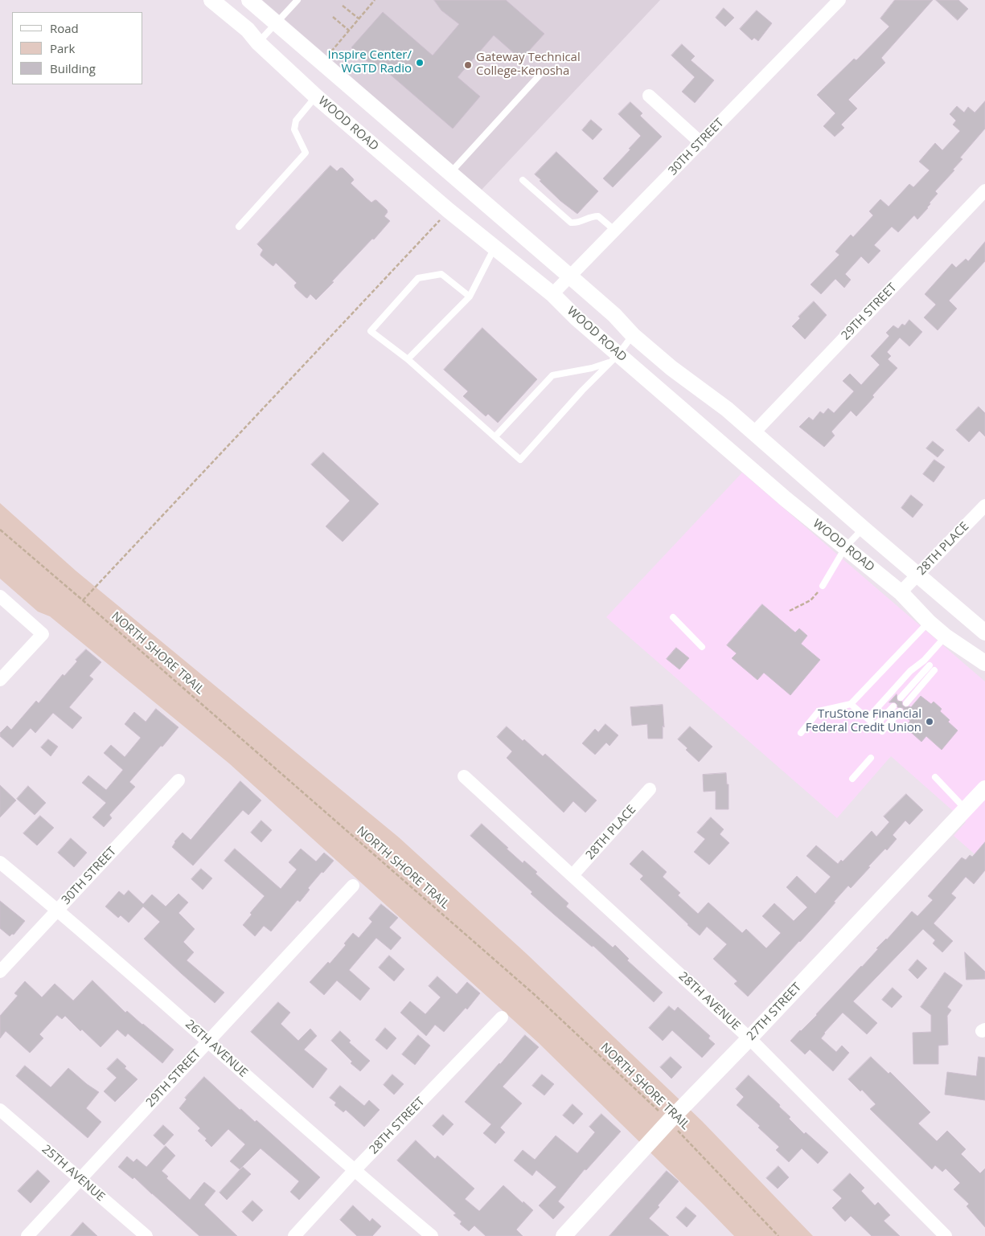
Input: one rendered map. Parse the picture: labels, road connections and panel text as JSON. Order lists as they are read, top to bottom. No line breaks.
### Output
{"streets":{"street":["WOOD ROAD","30TH STREET","29TH STREET","28TH PLACE","28TH AVENUE","27TH STREET","26TH AVENUE","28TH STREET","25TH AVENUE"],"path":["NORTH SHORE TRAIL"]},"crossings":[["WOOD ROAD","30TH STREET"],["WOOD ROAD","29TH STREET"],["WOOD ROAD","28TH PLACE"],["30TH STREET","26TH AVENUE"],["29TH STREET","26TH AVENUE"],["29TH STREET","25TH AVENUE"],["28TH PLACE","28TH AVENUE"],["NORTH SHORE TRAIL","27TH STREET"],["28TH AVENUE","27TH STREET"],["26TH AVENUE","28TH STREET"]],"places":["Inspire Center/ WGTD Radio","Gateway Technical College-Kenosha","TruStone Financial Federal Credit Union"],"legend":["Road","Park","Building"]}
